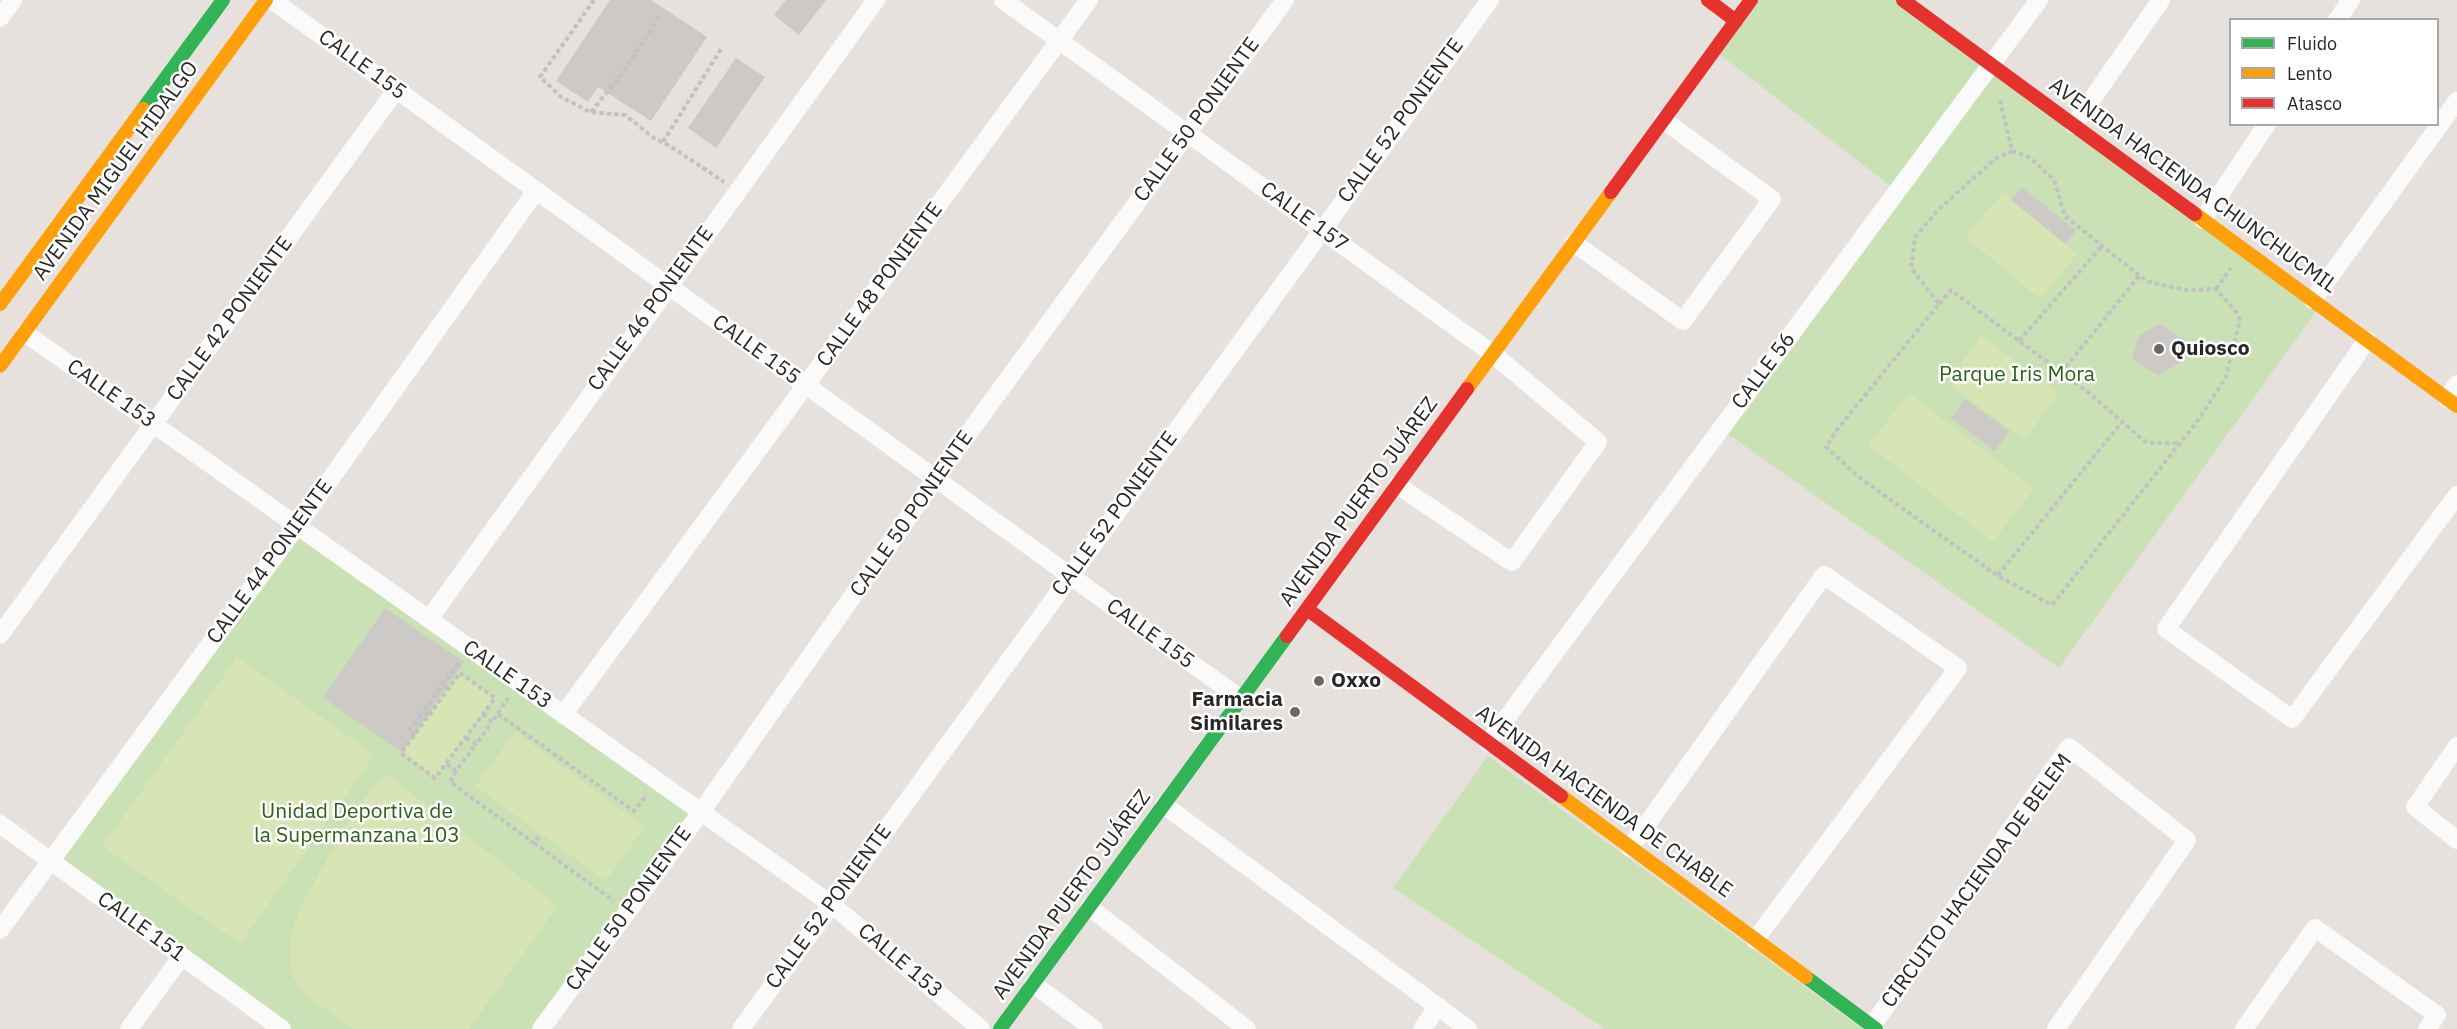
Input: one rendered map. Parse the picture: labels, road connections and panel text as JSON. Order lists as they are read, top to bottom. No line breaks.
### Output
{"streets":{"street":["CALLE 155","CALLE 50 PONIENTE","CALLE 52 PONIENTE","AVENIDA MIGUEL HIDALGO","AVENIDA HACIENDA CHUNCHUCMIL","CALLE 157","CALLE 48 PONIENTE","CALLE 46 PONIENTE","CALLE 42 PONIENTE","CALLE 56","CALLE 153","AVENIDA PUERTO JUÁREZ","CALLE 44 PONIENTE","AVENIDA HACIENDA DE CHABLE","CIRCUITO HACIENDA DE BELEM","CALLE 151"]},"crossings":[["CALLE 155","CALLE 50 PONIENTE"],["CALLE 155","CALLE 52 PONIENTE"],["CALLE 155","CALLE 48 PONIENTE"],["CALLE 155","CALLE 46 PONIENTE"],["CALLE 155","CALLE 42 PONIENTE"],["CALLE 155","AVENIDA PUERTO JUÁREZ"],["CALLE 155","CALLE 44 PONIENTE"],["CALLE 50 PONIENTE","CALLE 157"],["CALLE 50 PONIENTE","CALLE 153"],["CALLE 52 PONIENTE","CALLE 157"],["CALLE 52 PONIENTE","CALLE 153"],["AVENIDA MIGUEL HIDALGO","CALLE 153"],["AVENIDA HACIENDA CHUNCHUCMIL","CALLE 56"],["CALLE 157","CALLE 48 PONIENTE"],["CALLE 157","AVENIDA PUERTO JUÁREZ"],["CALLE 48 PONIENTE","CALLE 153"],["CALLE 46 PONIENTE","CALLE 153"],["CALLE 42 PONIENTE","CALLE 153"],["CALLE 56","AVENIDA HACIENDA DE CHABLE"],["CALLE 153","CALLE 44 PONIENTE"],["AVENIDA PUERTO JUÁREZ","AVENIDA HACIENDA DE CHABLE"],["CALLE 44 PONIENTE","CALLE 151"],["AVENIDA HACIENDA DE CHABLE","CIRCUITO HACIENDA DE BELEM"]],"parks":["Parque Iris Mora","Unidad Deportiva de la Supermanzana 103"],"places":["Quiosco","Oxxo","Farmacia Similares"],"legend":["Fluido","Lento","Atasco"]}
